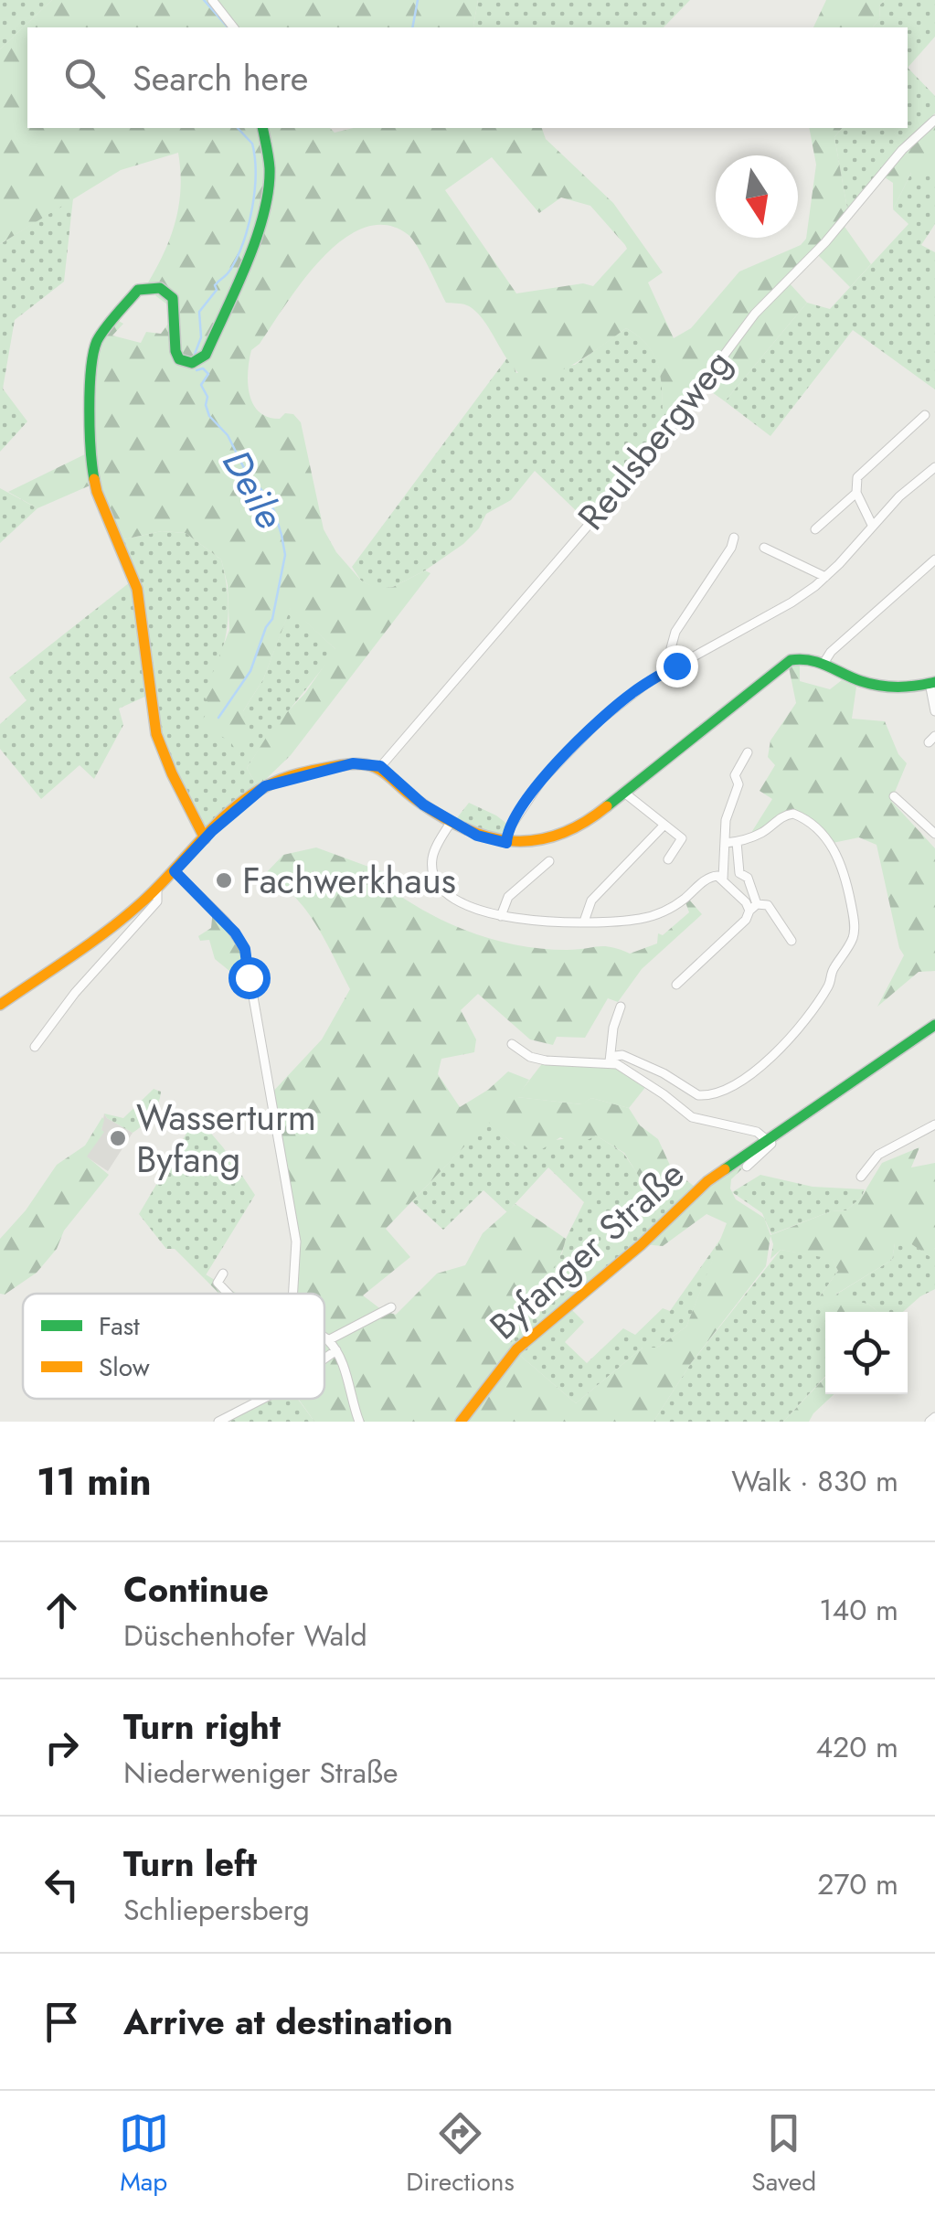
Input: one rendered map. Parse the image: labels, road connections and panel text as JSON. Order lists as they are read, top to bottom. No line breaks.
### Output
{"streets":{"street":["Reulsbergweg","Byfanger Straße"]},"water":["Deile"],"places":["Fachwerkhaus","Wasserturm Byfang"],"legend":["Fast","Slow"],"north":"bottom","page":{"search":"Search here","heading":["11 min","Walk · 830 m"],"list":[["Continue","Düschenhofer Wald","140 m"],["Turn right","Niederweniger Straße","420 m"],["Turn left","Schliepersberg","270 m"],"Arrive at destination"],"nav":["Map","Directions","Saved"]}}
